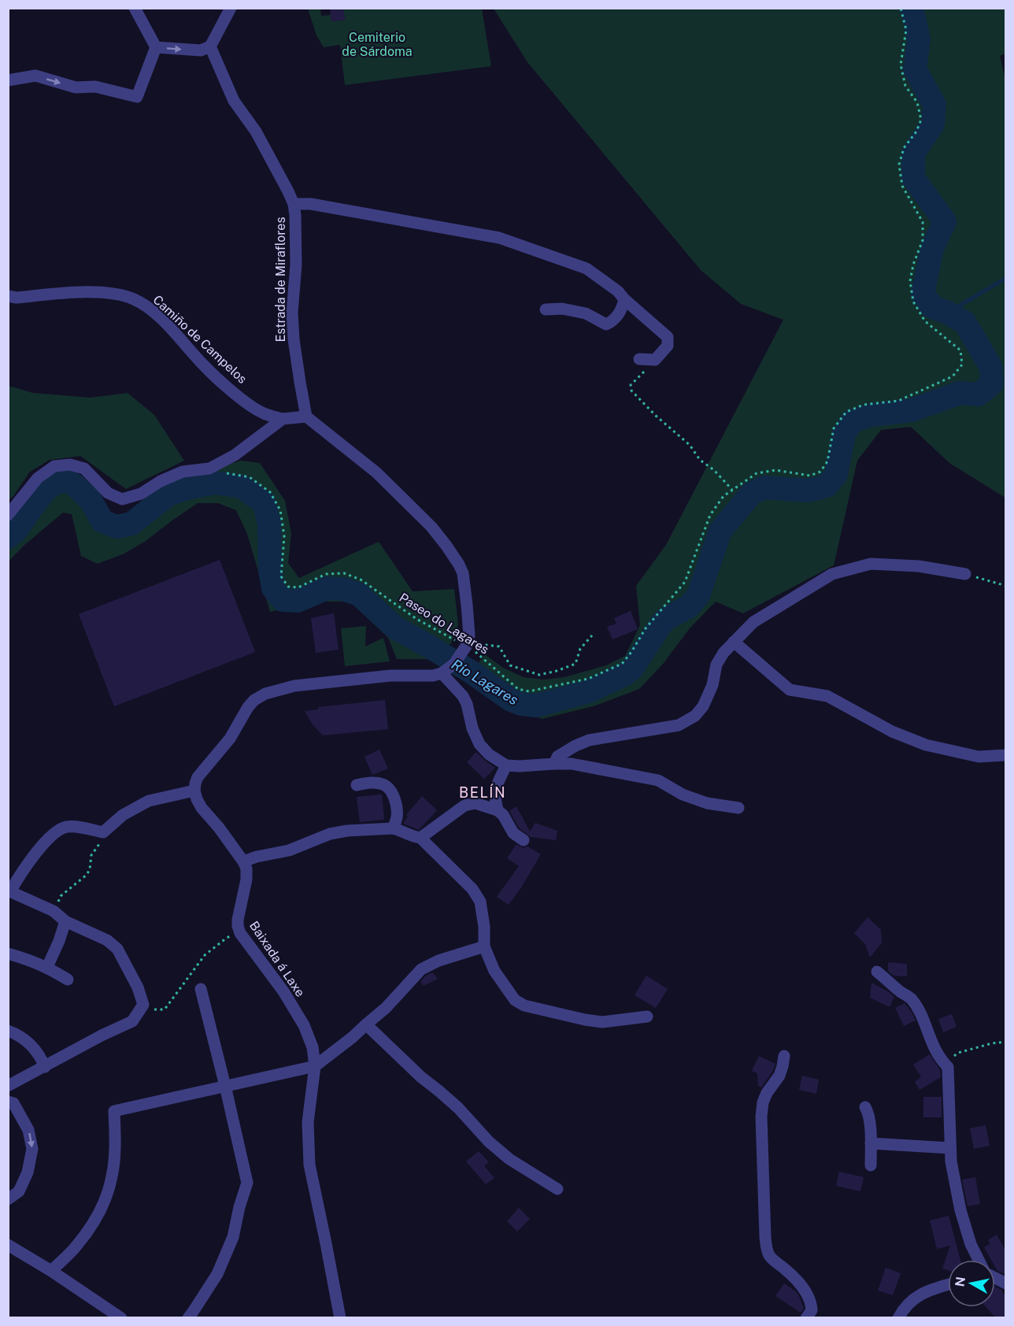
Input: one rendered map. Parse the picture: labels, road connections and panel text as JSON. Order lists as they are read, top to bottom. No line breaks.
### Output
{"streets":{"street":["Estrada de Miraflores","Camiño de Campelos","Baixada á Laxe"],"path":["Paseo do Lagares"]},"districts":["BELÍN"],"water":["Río Lagares"],"parks":["Cemiterio de Sárdoma"],"north":"left"}
